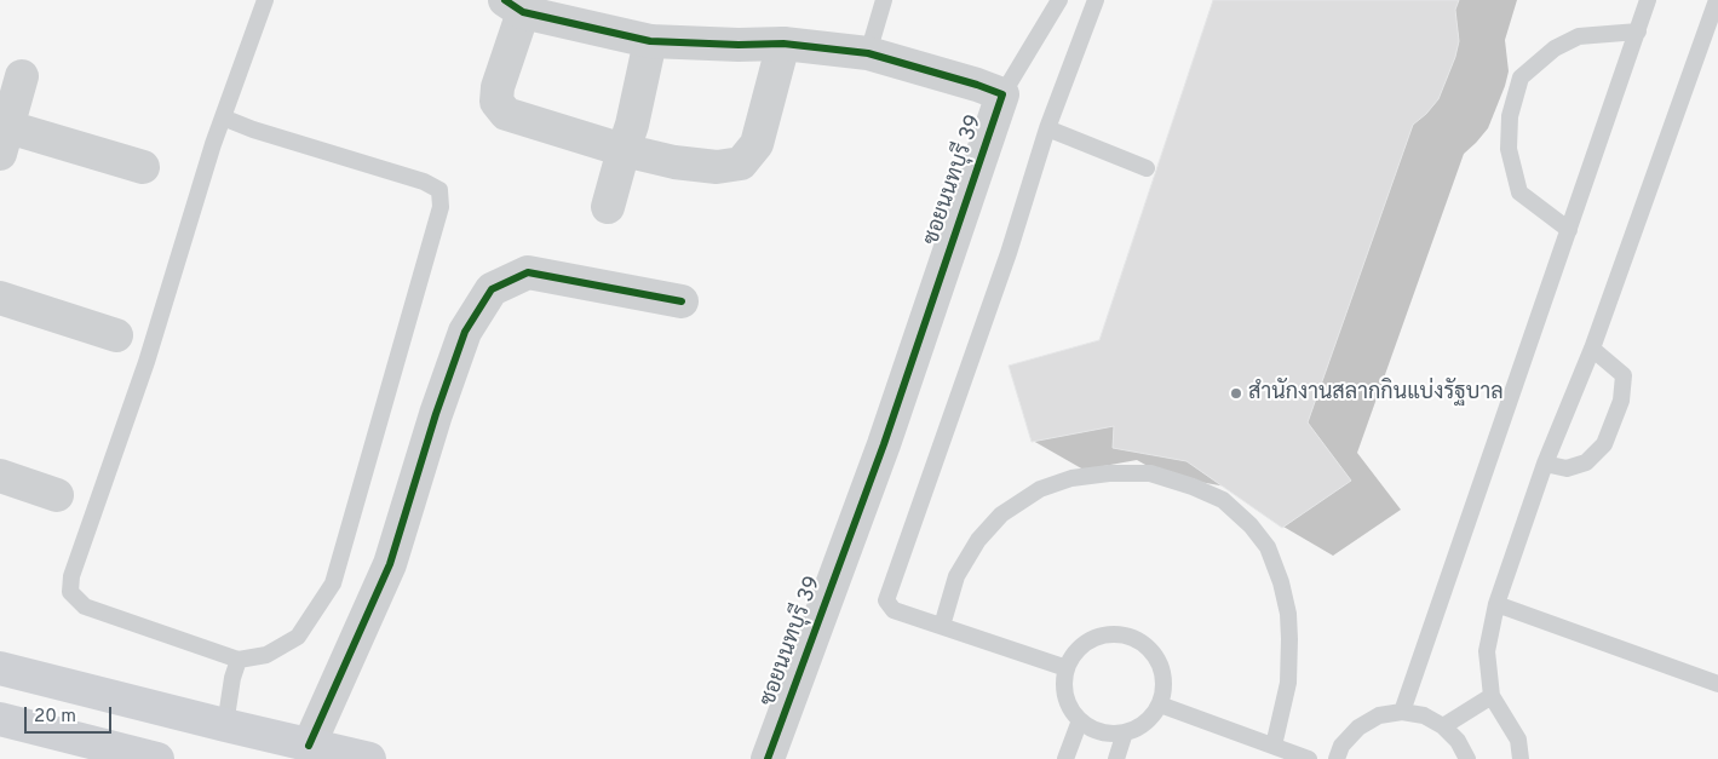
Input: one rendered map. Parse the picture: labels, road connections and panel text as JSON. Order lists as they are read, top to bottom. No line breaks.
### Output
{"streets":{"street":["ซอยนนทบุรี 39"]},"places":["สำนักงานสลากกินแบ่งรัฐบาล"],"scale_bar":"20 m"}
